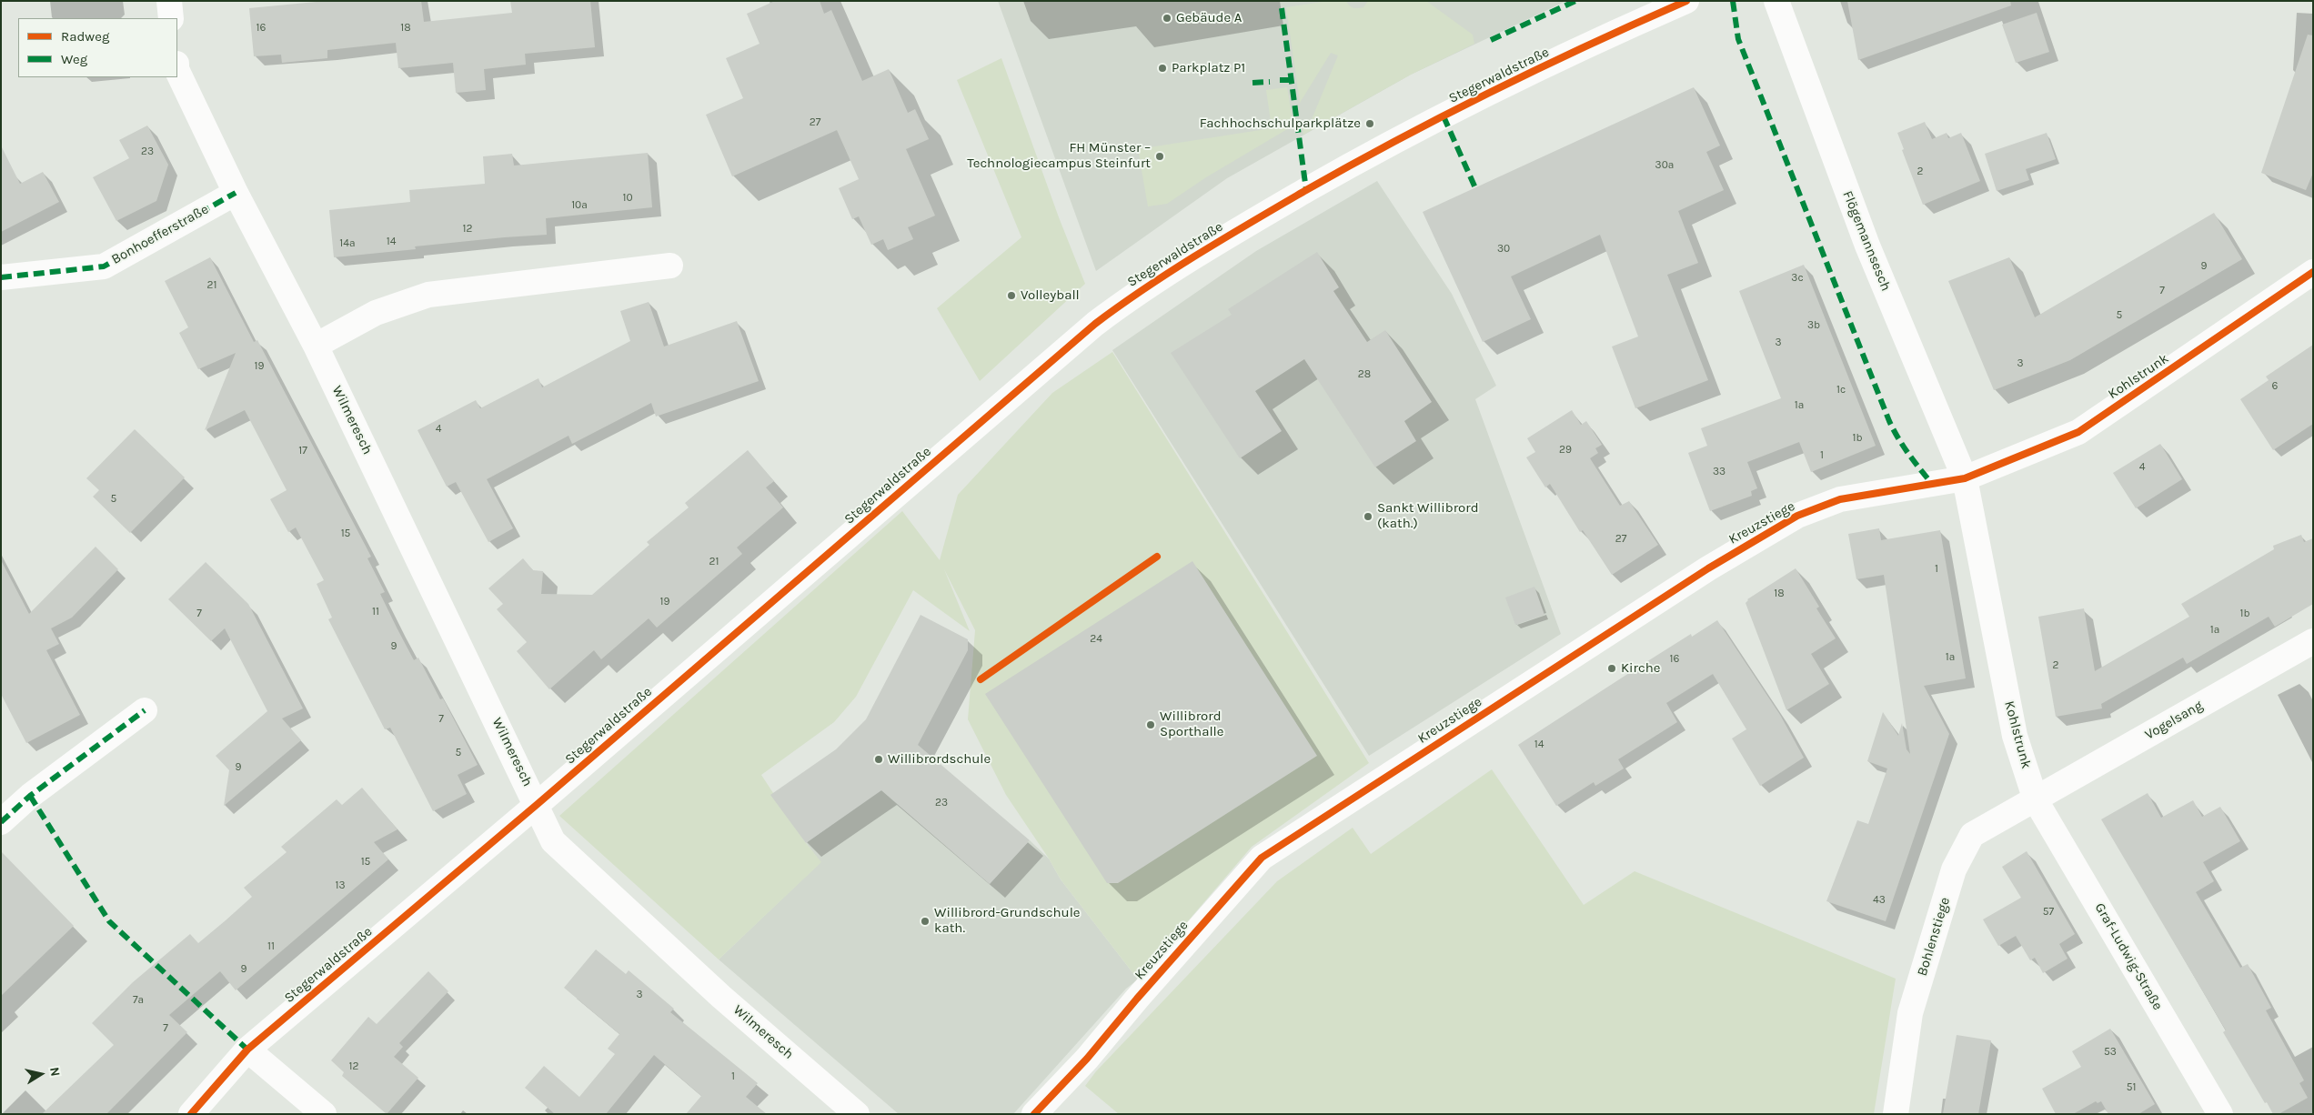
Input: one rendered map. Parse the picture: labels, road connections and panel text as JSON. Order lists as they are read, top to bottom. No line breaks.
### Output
{"streets":{"street":["Stegerwaldstraße","Bonhoefferstraße","Flögemannsesch","Kohlstrunk","Wilmeresch","Kreuzstiege","Vogelsang","Bohlenstiege","Graf-Ludwig-Straße"]},"crossings":[["Stegerwaldstraße","Wilmeresch"],["Bonhoefferstraße","Wilmeresch"],["Flögemannsesch","Kohlstrunk"],["Flögemannsesch","Kreuzstiege"],["Kohlstrunk","Kreuzstiege"],["Kohlstrunk","Vogelsang"],["Kohlstrunk","Bohlenstiege"],["Kohlstrunk","Graf-Ludwig-Straße"],["Vogelsang","Bohlenstiege"],["Vogelsang","Graf-Ludwig-Straße"],["Bohlenstiege","Graf-Ludwig-Straße"]],"places":["Gebäude A","Parkplatz P1","Fachhochschulparkplätze","FH Münster – Technologiecampus Steinfurt","Volleyball","Sankt Willibrord (kath.)","Kirche","Willibrord Sporthalle","Willibrordschule","Willibrord-Grundschule kath."],"house_numbers":["16","18","27","23","30a","2","10","10a","12","14","14a","30","9","3c","21","7","5","3b","3","3","19","28","6","1c","1a","4","1b","29","17","1","4","33","5","15","27","21","1","18","19","11","7","1b","1a","24","9","1a","16","2","7","14","5","9","23","15","13","43","57","11","9","3","7a","7","53","12","1","51"],"legend":["Radweg","Weg"],"north":"right"}
